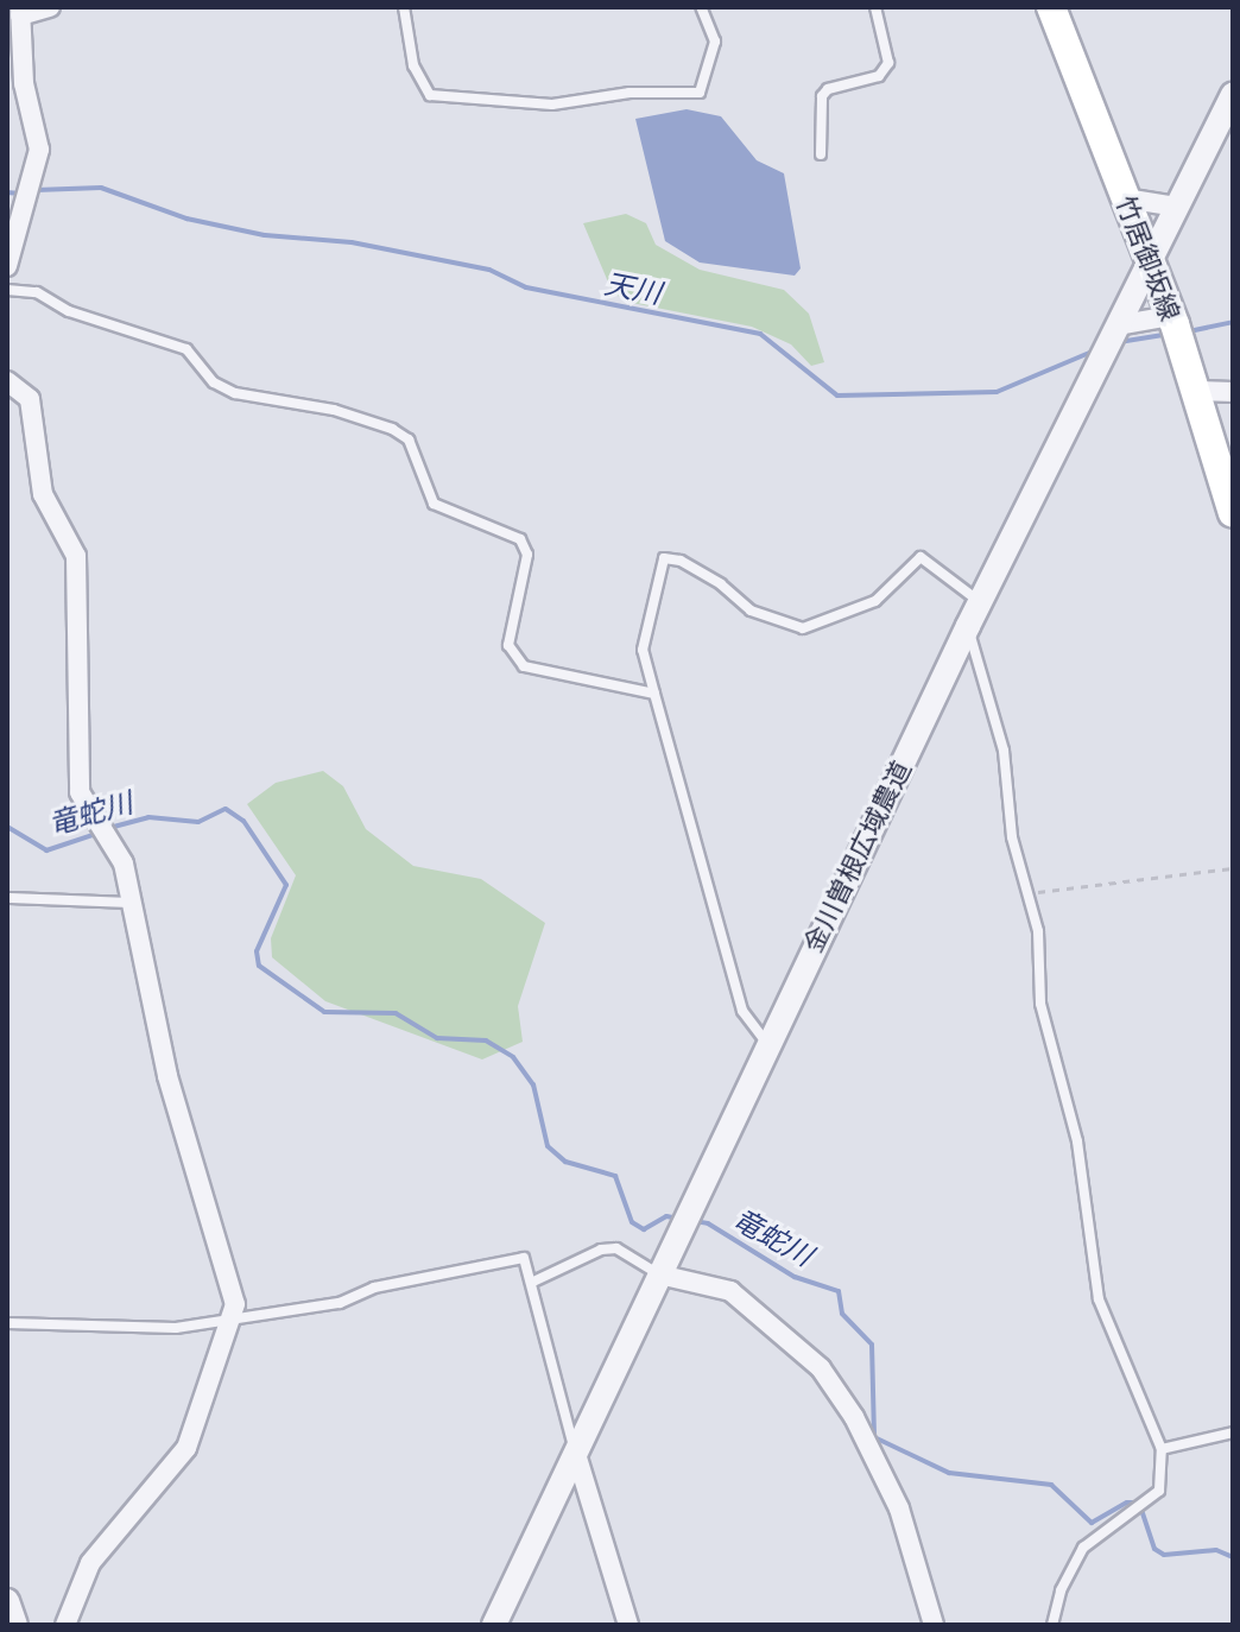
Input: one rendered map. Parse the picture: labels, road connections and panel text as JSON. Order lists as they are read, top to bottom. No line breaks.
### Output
{"streets":{"main road":["竹居御坂線"],"street":["金川曽根広域農道"]},"crossings":[["竹居御坂線","金川曽根広域農道"]],"water":["天川","竜蛇川"]}
